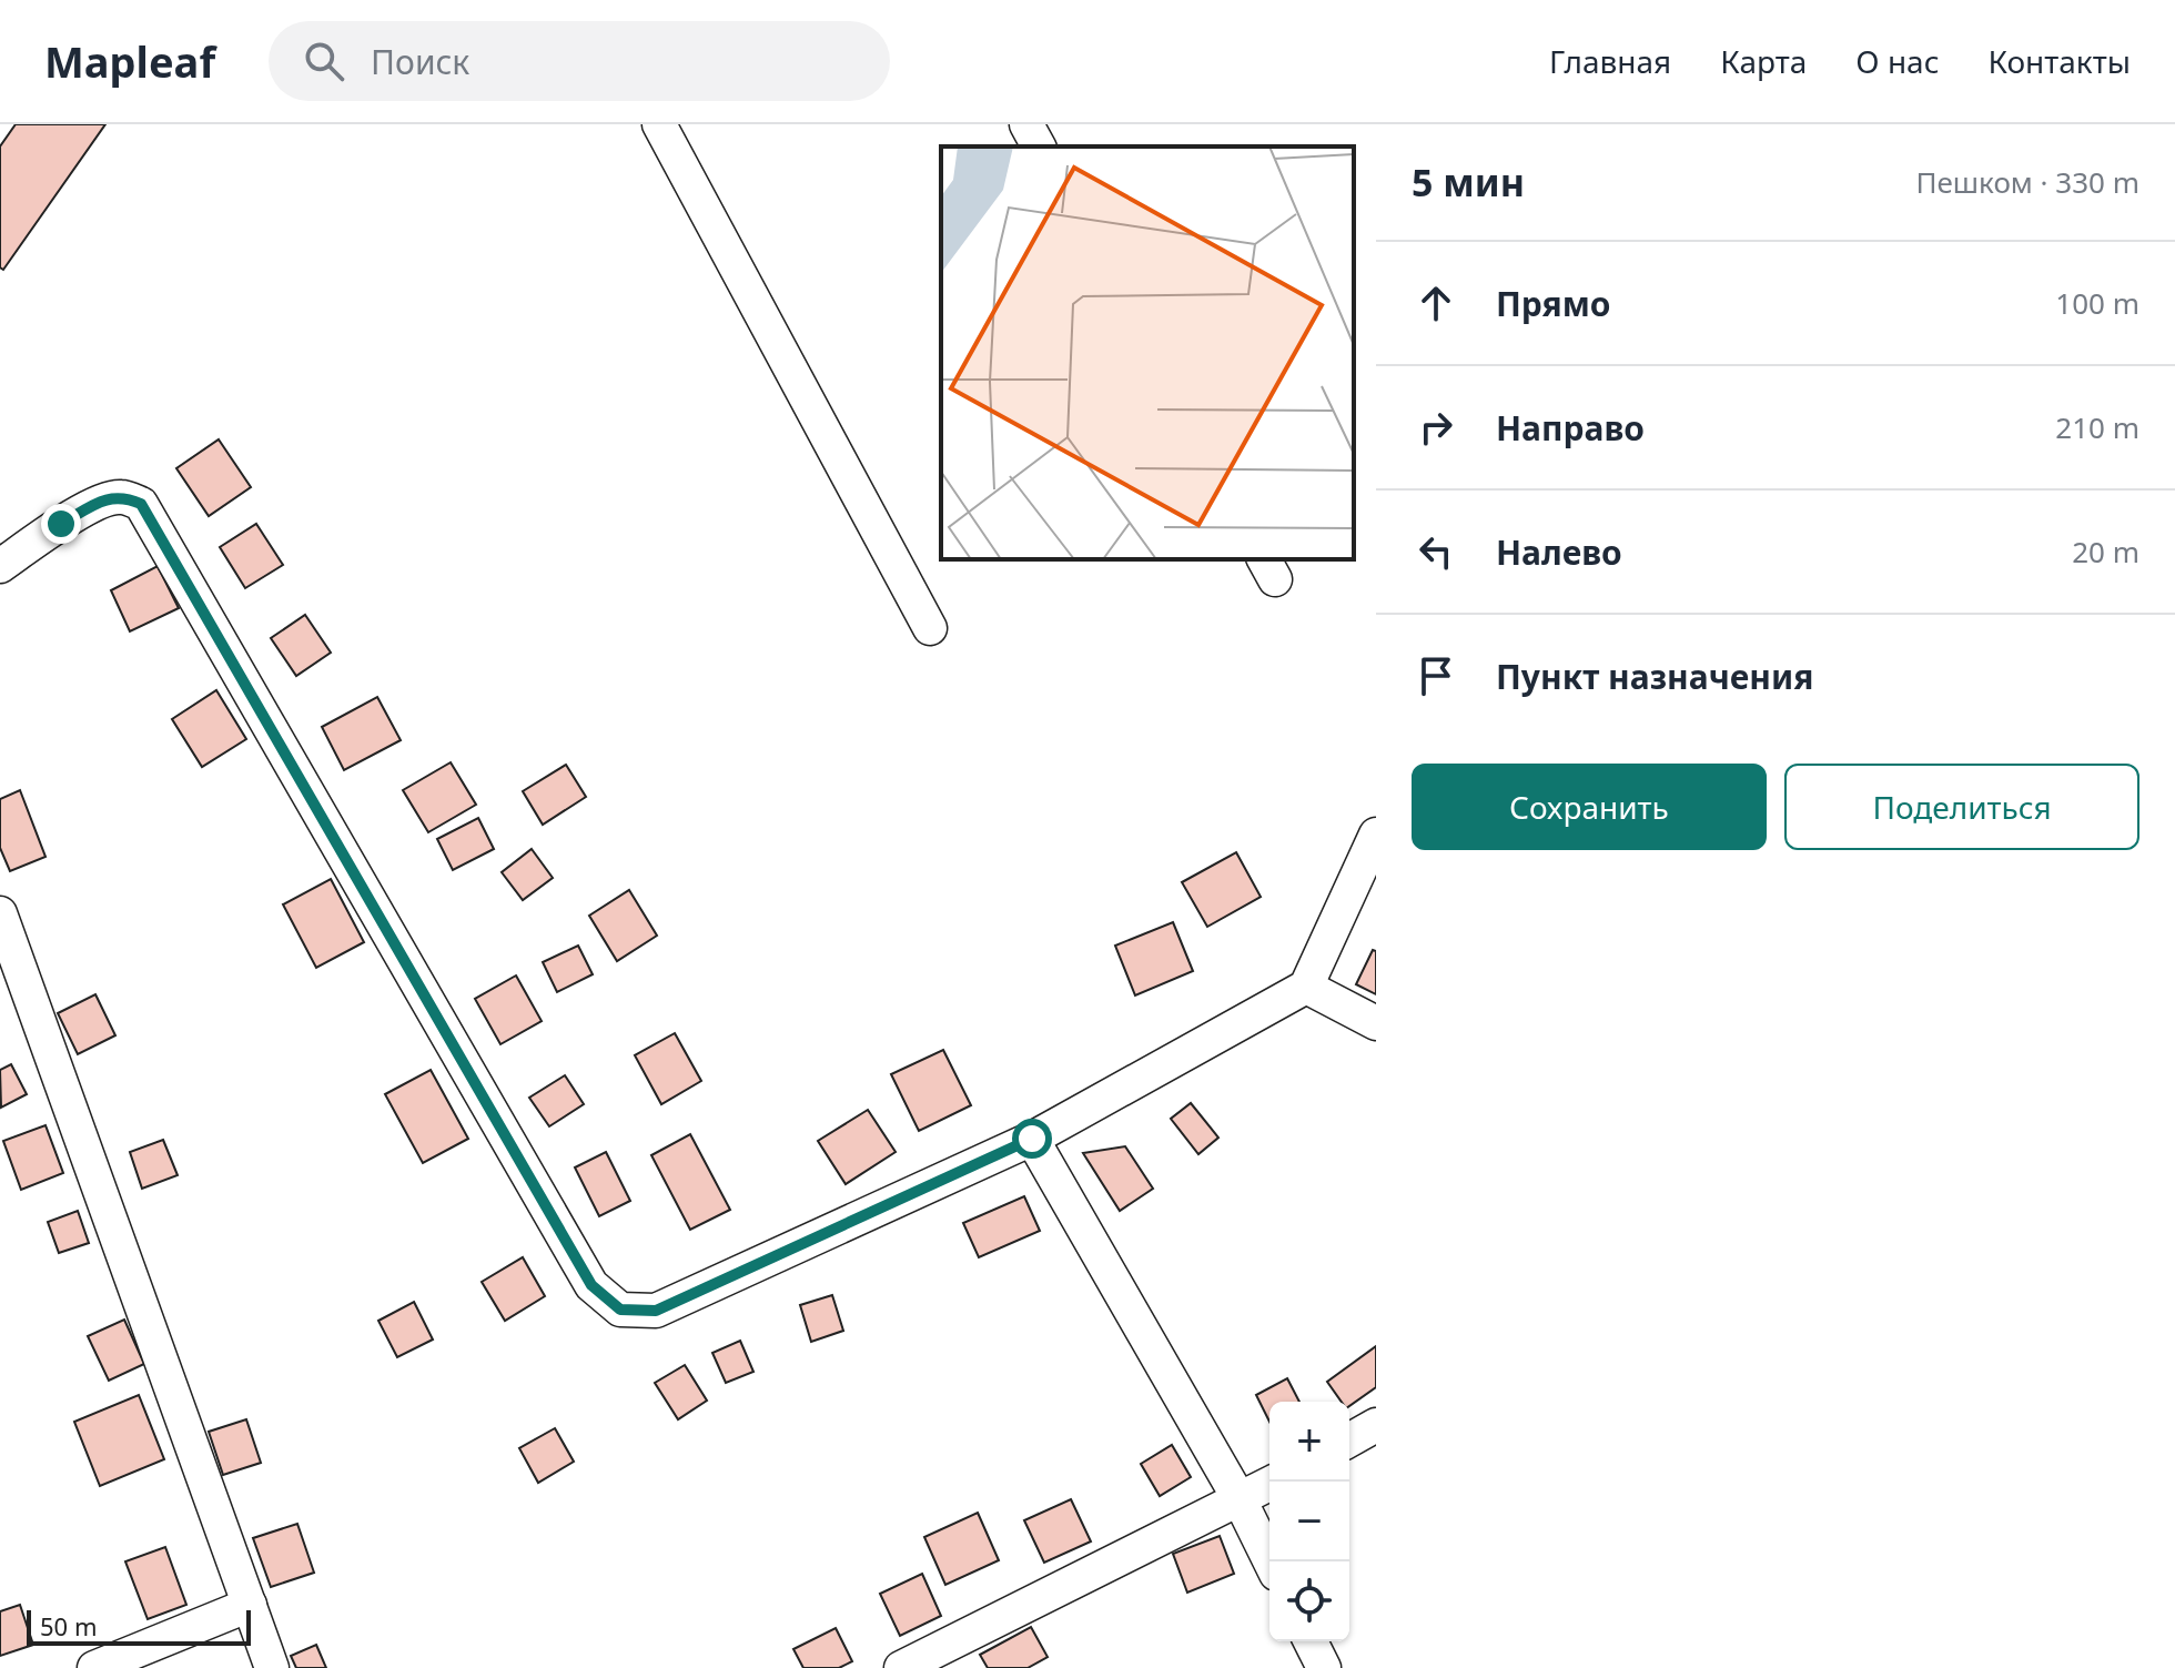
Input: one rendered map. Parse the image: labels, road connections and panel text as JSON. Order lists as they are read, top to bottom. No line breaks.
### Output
{"scale_bar":"50 m","page":{"header":"Mapleaf","search":"Поиск","nav":["Главная","Карта","О нас","Контакты"],"heading":["5 мин","Пешком · 330 m"],"list":[["Прямо","100 m"],["Направо","210 m"],["Налево","20 m"],"Пункт назначения"],"buttons":["Сохранить","Поделиться"],"map_buttons":["+","−"],"scale":"50 m"}}
